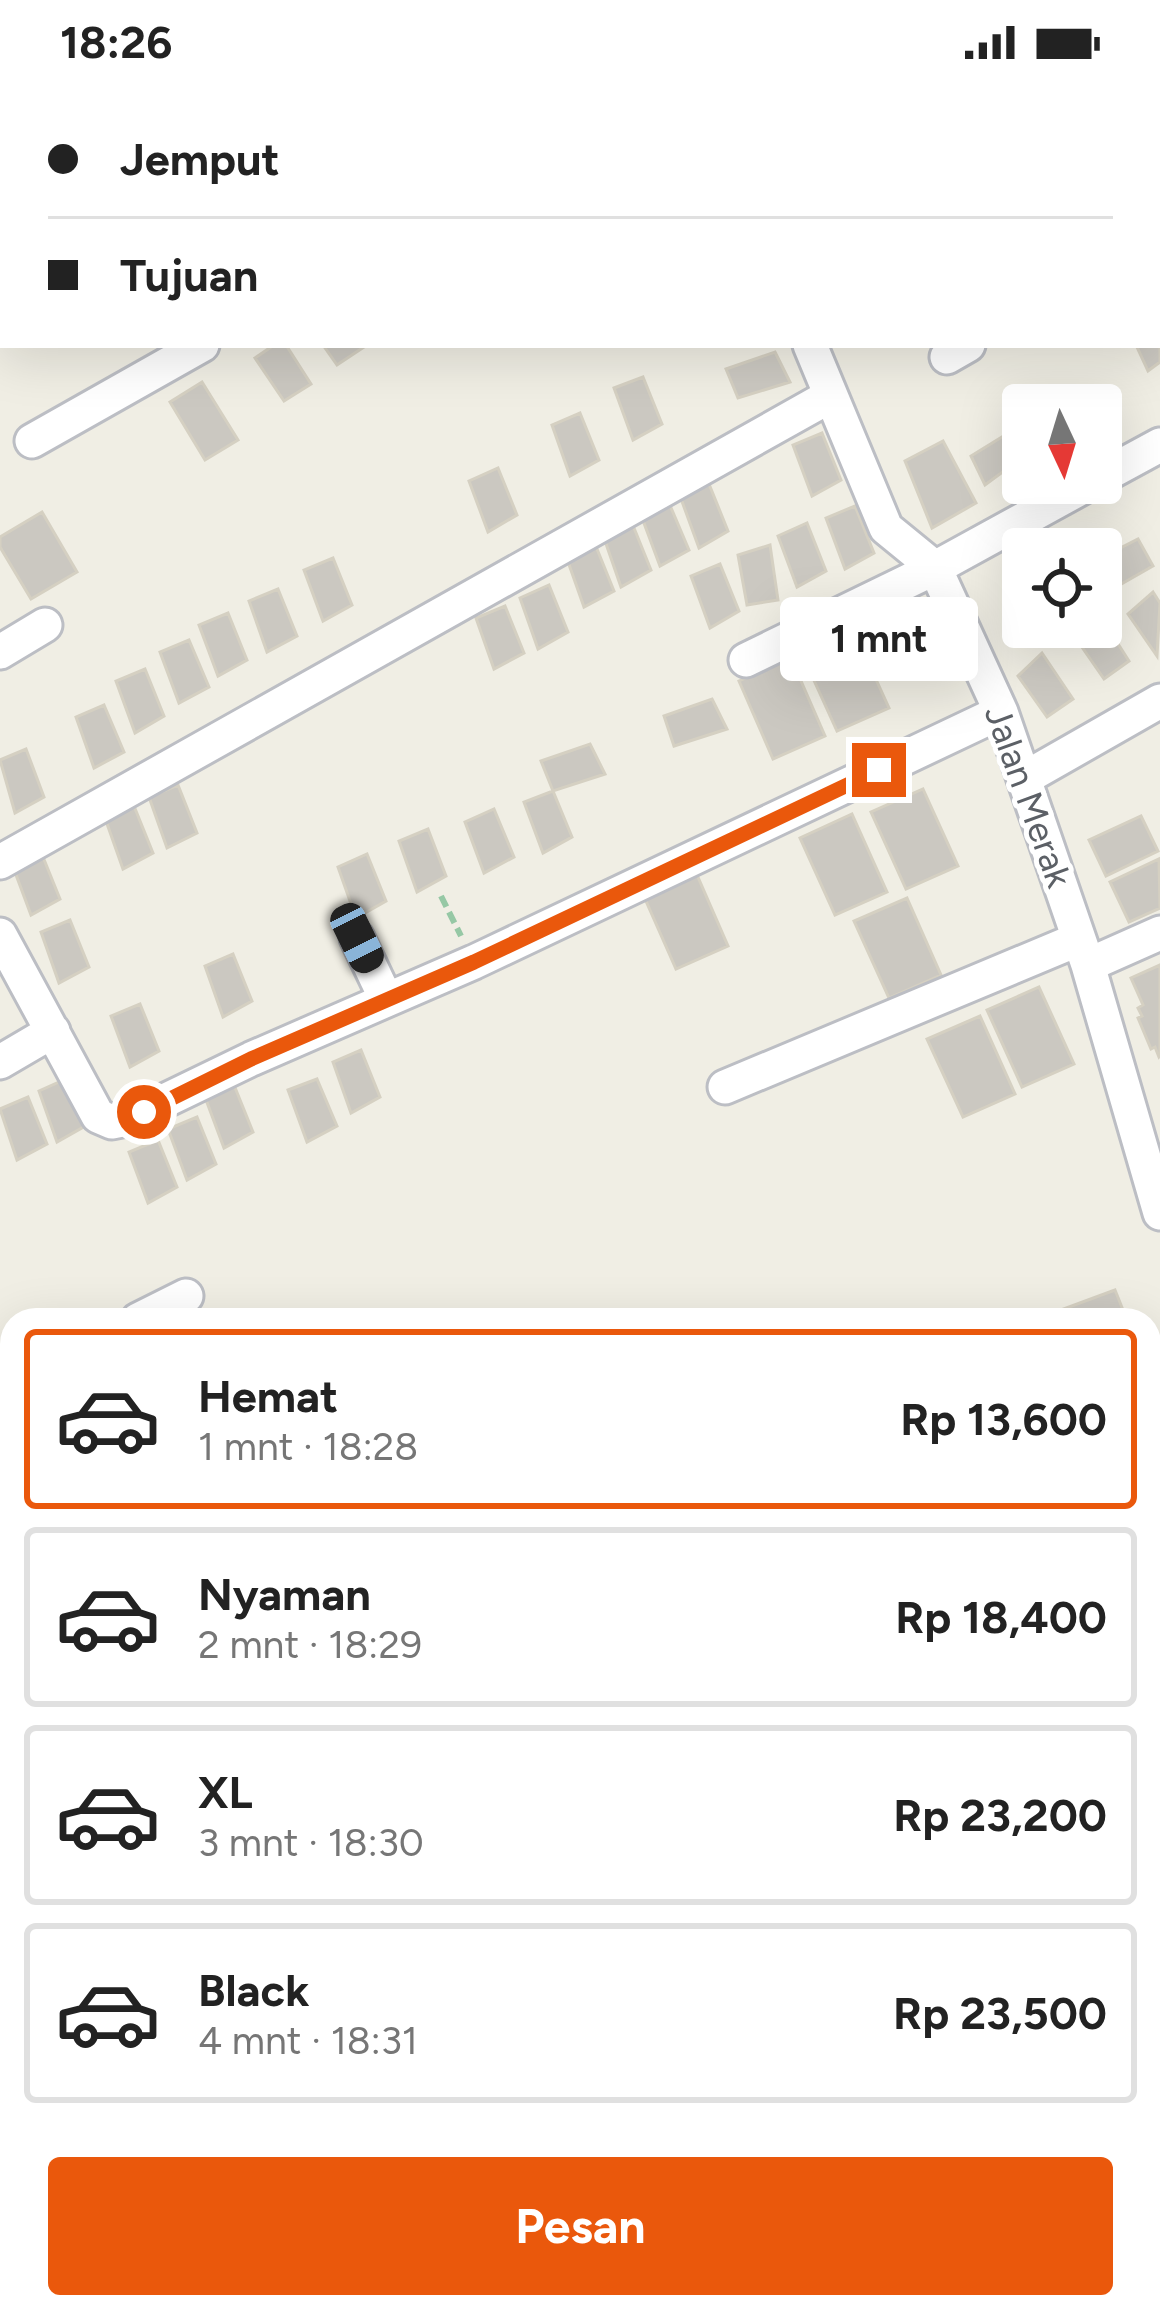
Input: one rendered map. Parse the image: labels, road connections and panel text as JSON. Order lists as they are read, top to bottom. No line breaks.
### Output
{"streets":{"street":["Jalan Merak"]},"north":"bottom","page":{"status":"18:26","banner":["Jemput","Tujuan"],"bubble":"1 mnt","list":[{"name":"Hemat","note":"1 mnt · 18:28","value":"Rp 13,600"},{"name":"Nyaman","note":"2 mnt · 18:29","value":"Rp 18,400"},{"name":"XL","note":"3 mnt · 18:30","value":"Rp 23,200"},{"name":"Black","note":"4 mnt · 18:31","value":"Rp 23,500"}],"buttons":"Pesan"}}
